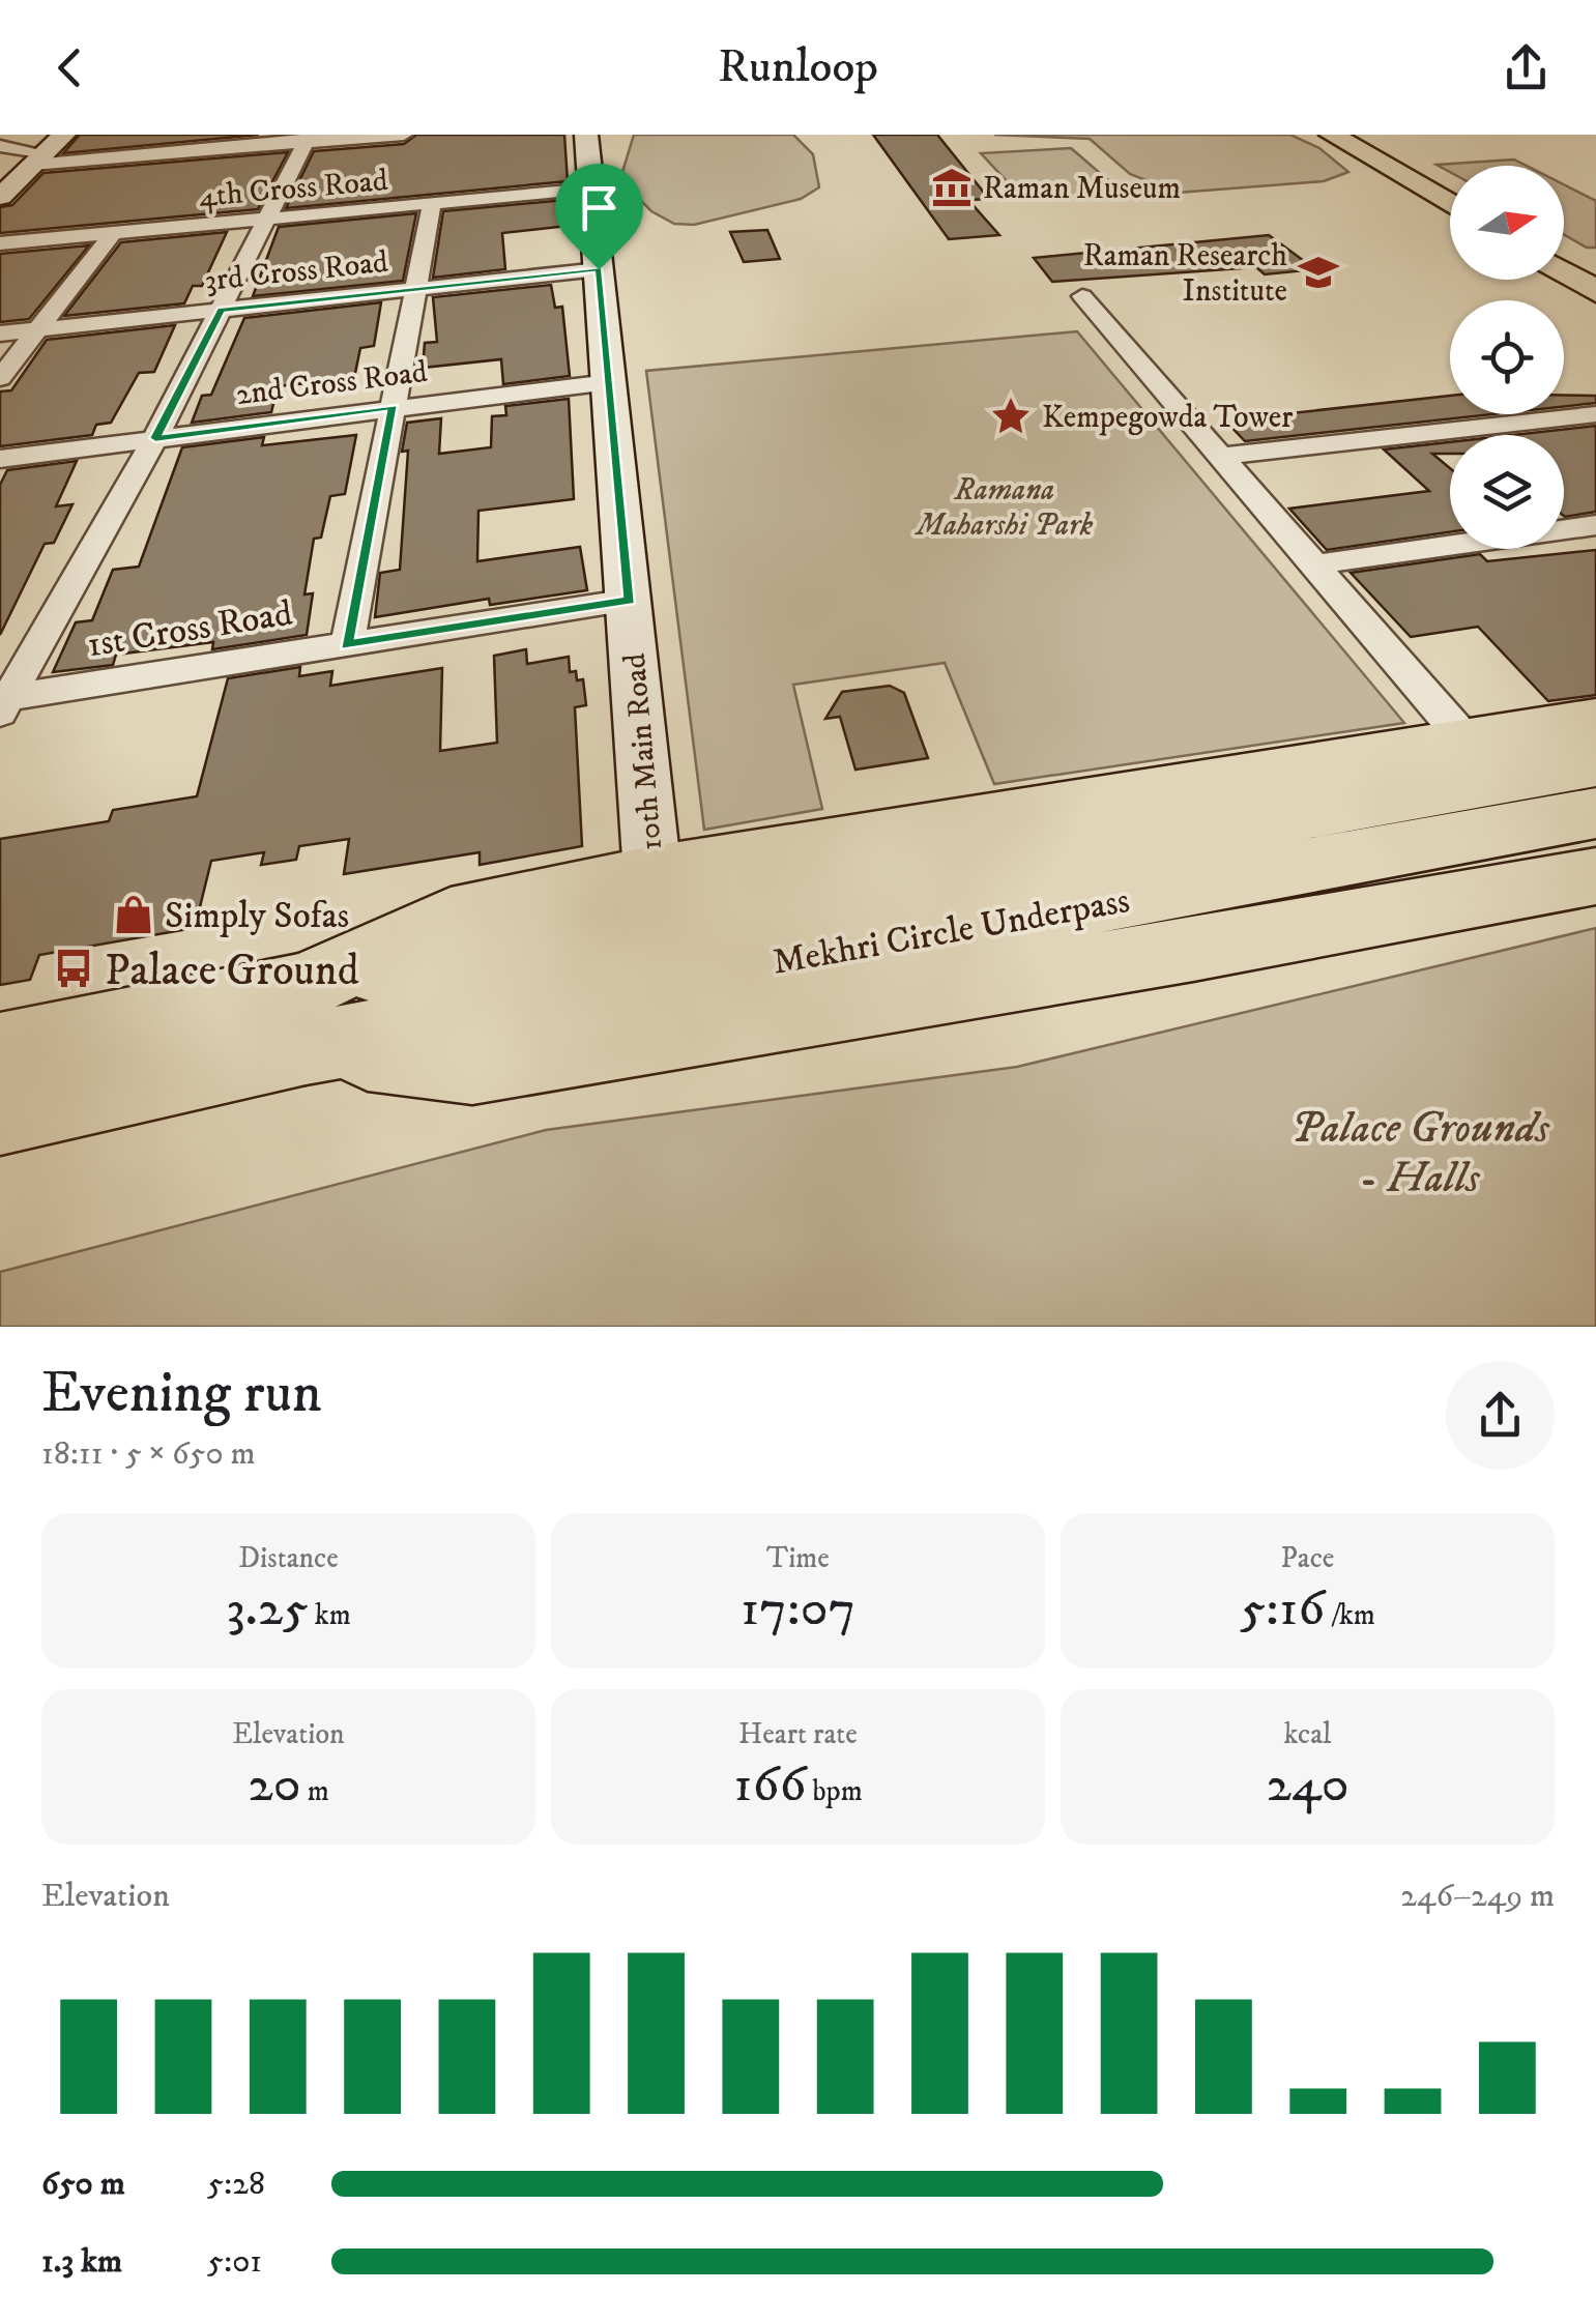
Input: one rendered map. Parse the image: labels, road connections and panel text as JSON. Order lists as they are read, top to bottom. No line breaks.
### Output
{"streets":{"main road":["Mekhri Circle Underpass"],"street":["4th Cross Road","3rd Cross Road","2nd Cross Road","1st Cross Road","10th Main Road"]},"crossings":[["4th Cross Road","10th Main Road"],["3rd Cross Road","10th Main Road"],["2nd Cross Road","10th Main Road"],["1st Cross Road","10th Main Road"]],"parks":["Ramana Maharshi Park","Palace Grounds - Halls"],"places":{"museum":["Raman Museum"],"school or university":["Raman Research Institute"],"place":["Kempegowda Tower"],"shop":["Simply Sofas"],"bus stop":["Palace Ground"]},"north":"right","page":{"header":"Runloop","heading":["Evening run","18:11 · 5 × 650 m"],"stats":[["Distance","3.25 km"],["Time","17:07"],["Pace","5:16 /km"],["Elevation","20 m"],["Heart rate","166 bpm"],["kcal","240"]],"chart":["Elevation","246–249 m"],"list":[{"name":"650 m","note":"5:28"},{"name":"1.3 km","note":"5:01"}]}}
